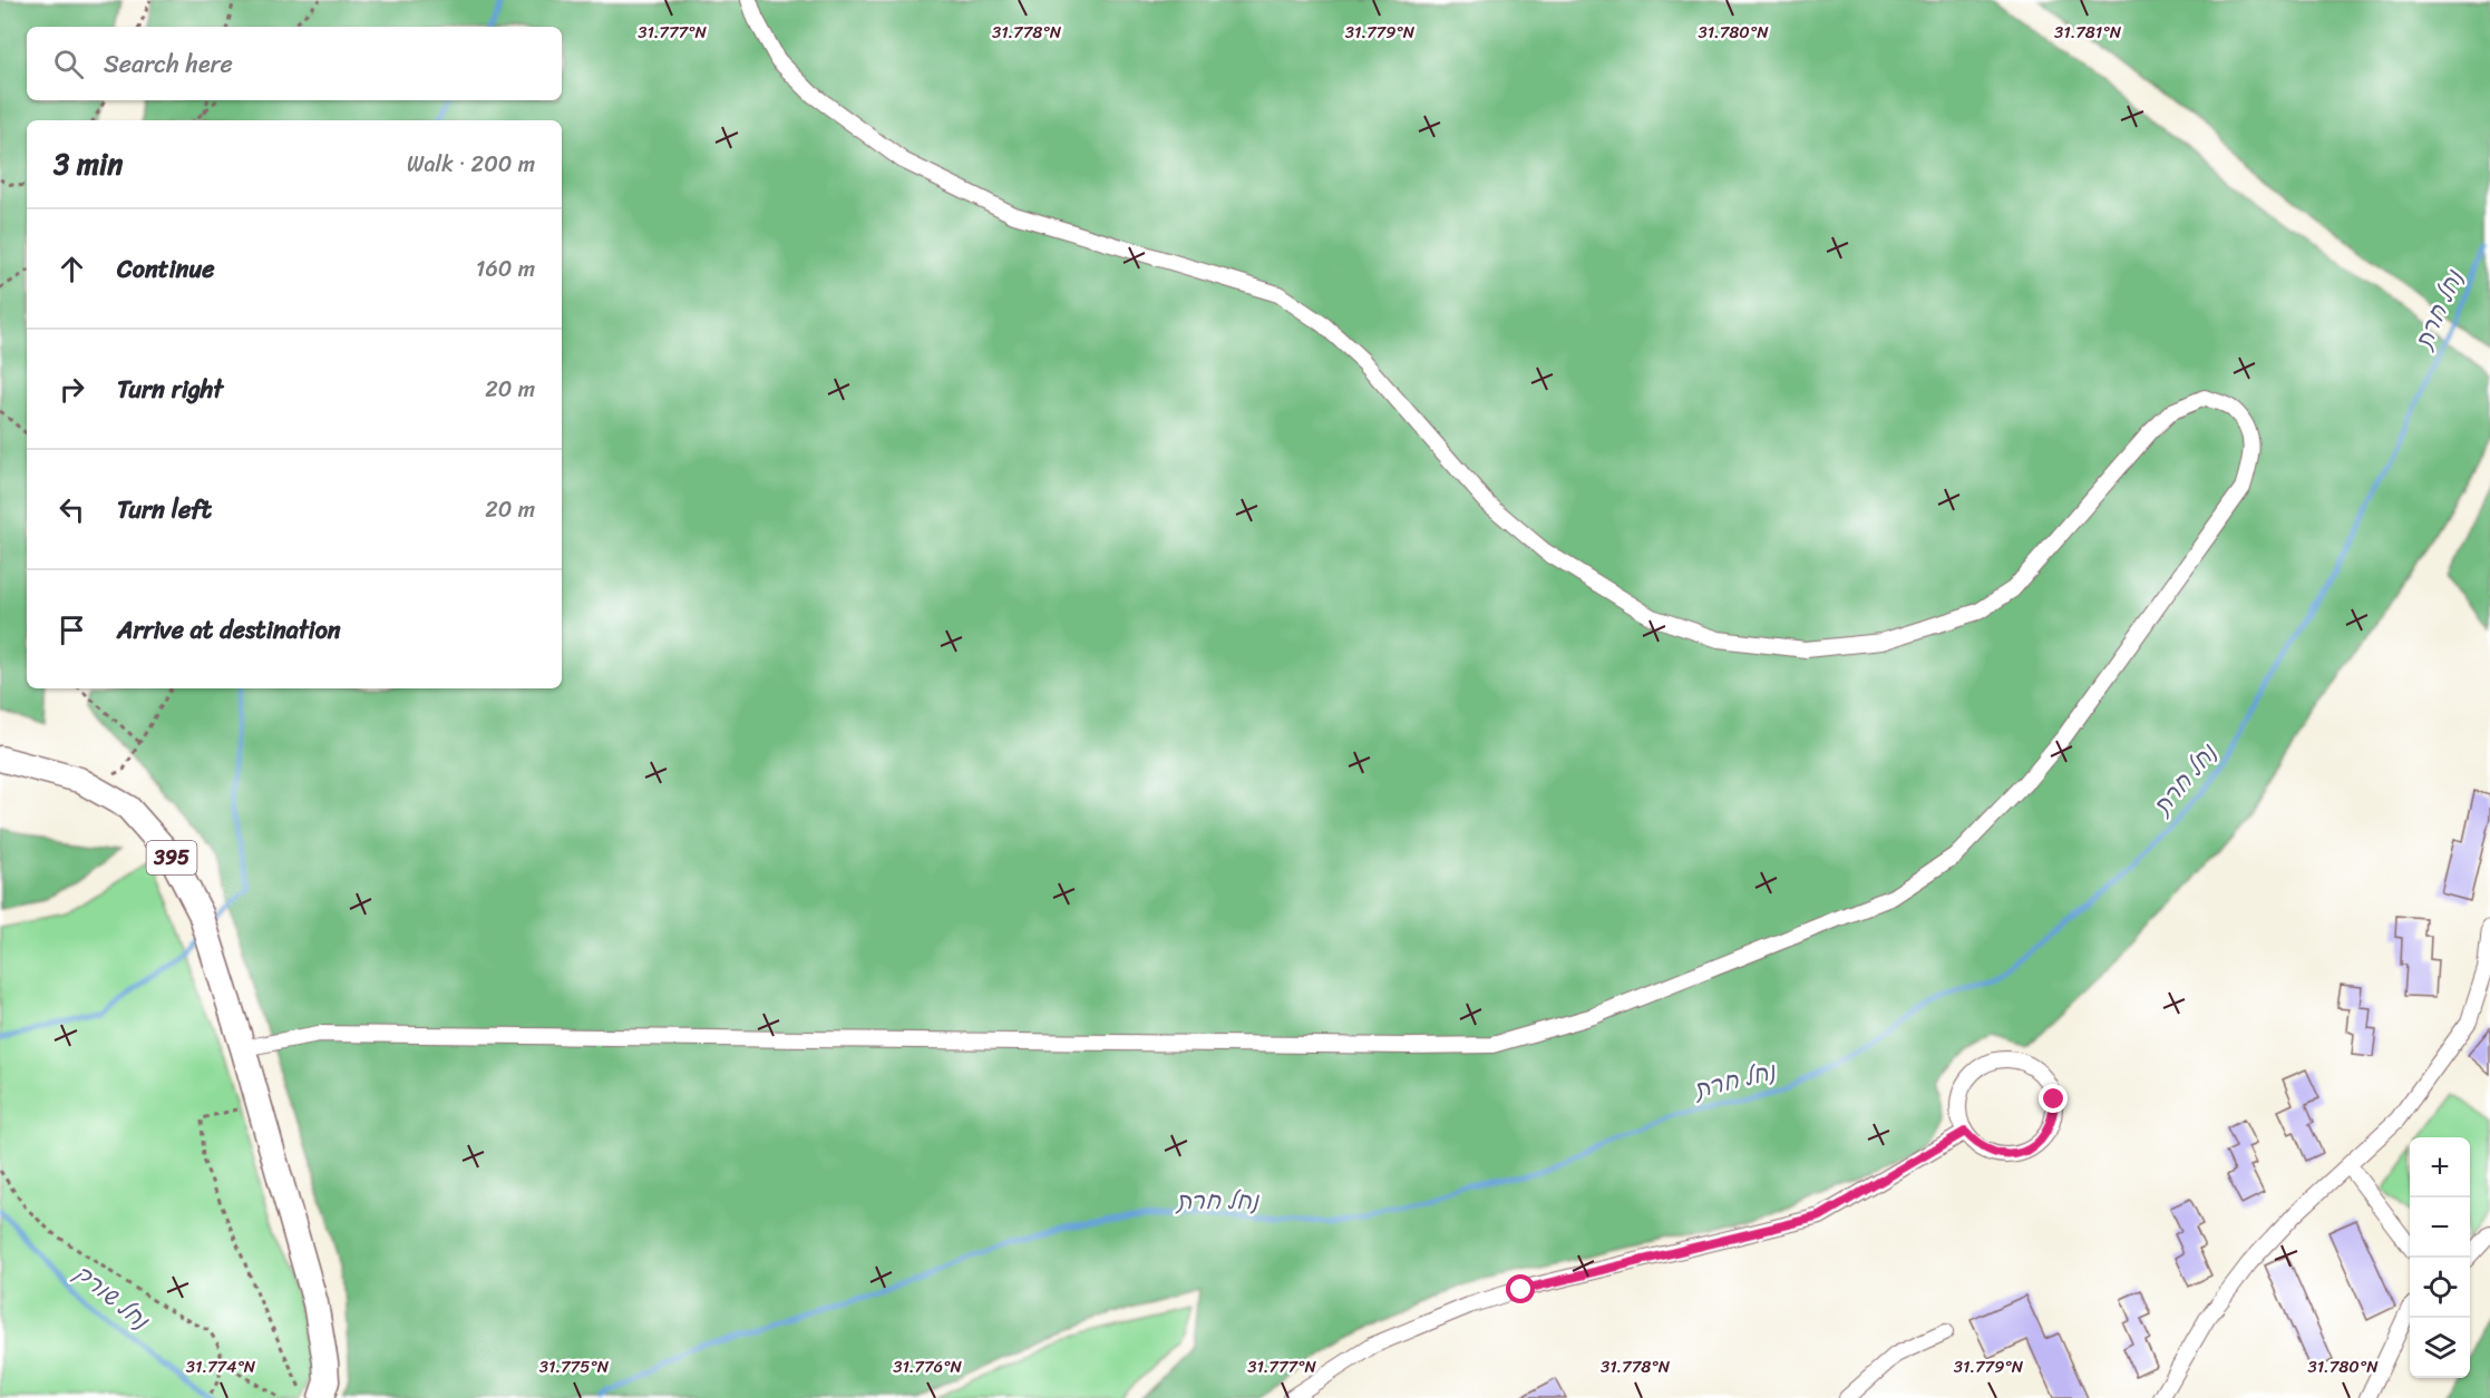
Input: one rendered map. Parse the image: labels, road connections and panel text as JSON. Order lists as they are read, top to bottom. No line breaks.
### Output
{"streets":{"main road":["395"]},"water":["נחל חרת","נחל שורק"],"page":{"search":"Search here","heading":["3 min","Walk · 200 m"],"list":[["Continue","160 m"],["Turn right","20 m"],["Turn left","20 m"],"Arrive at destination"],"map_buttons":["+","−"]},"coordinates":["31.777°N","31.778°N","31.779°N","31.780°N","31.781°N","31.774°N","31.775°N","31.776°N"]}
